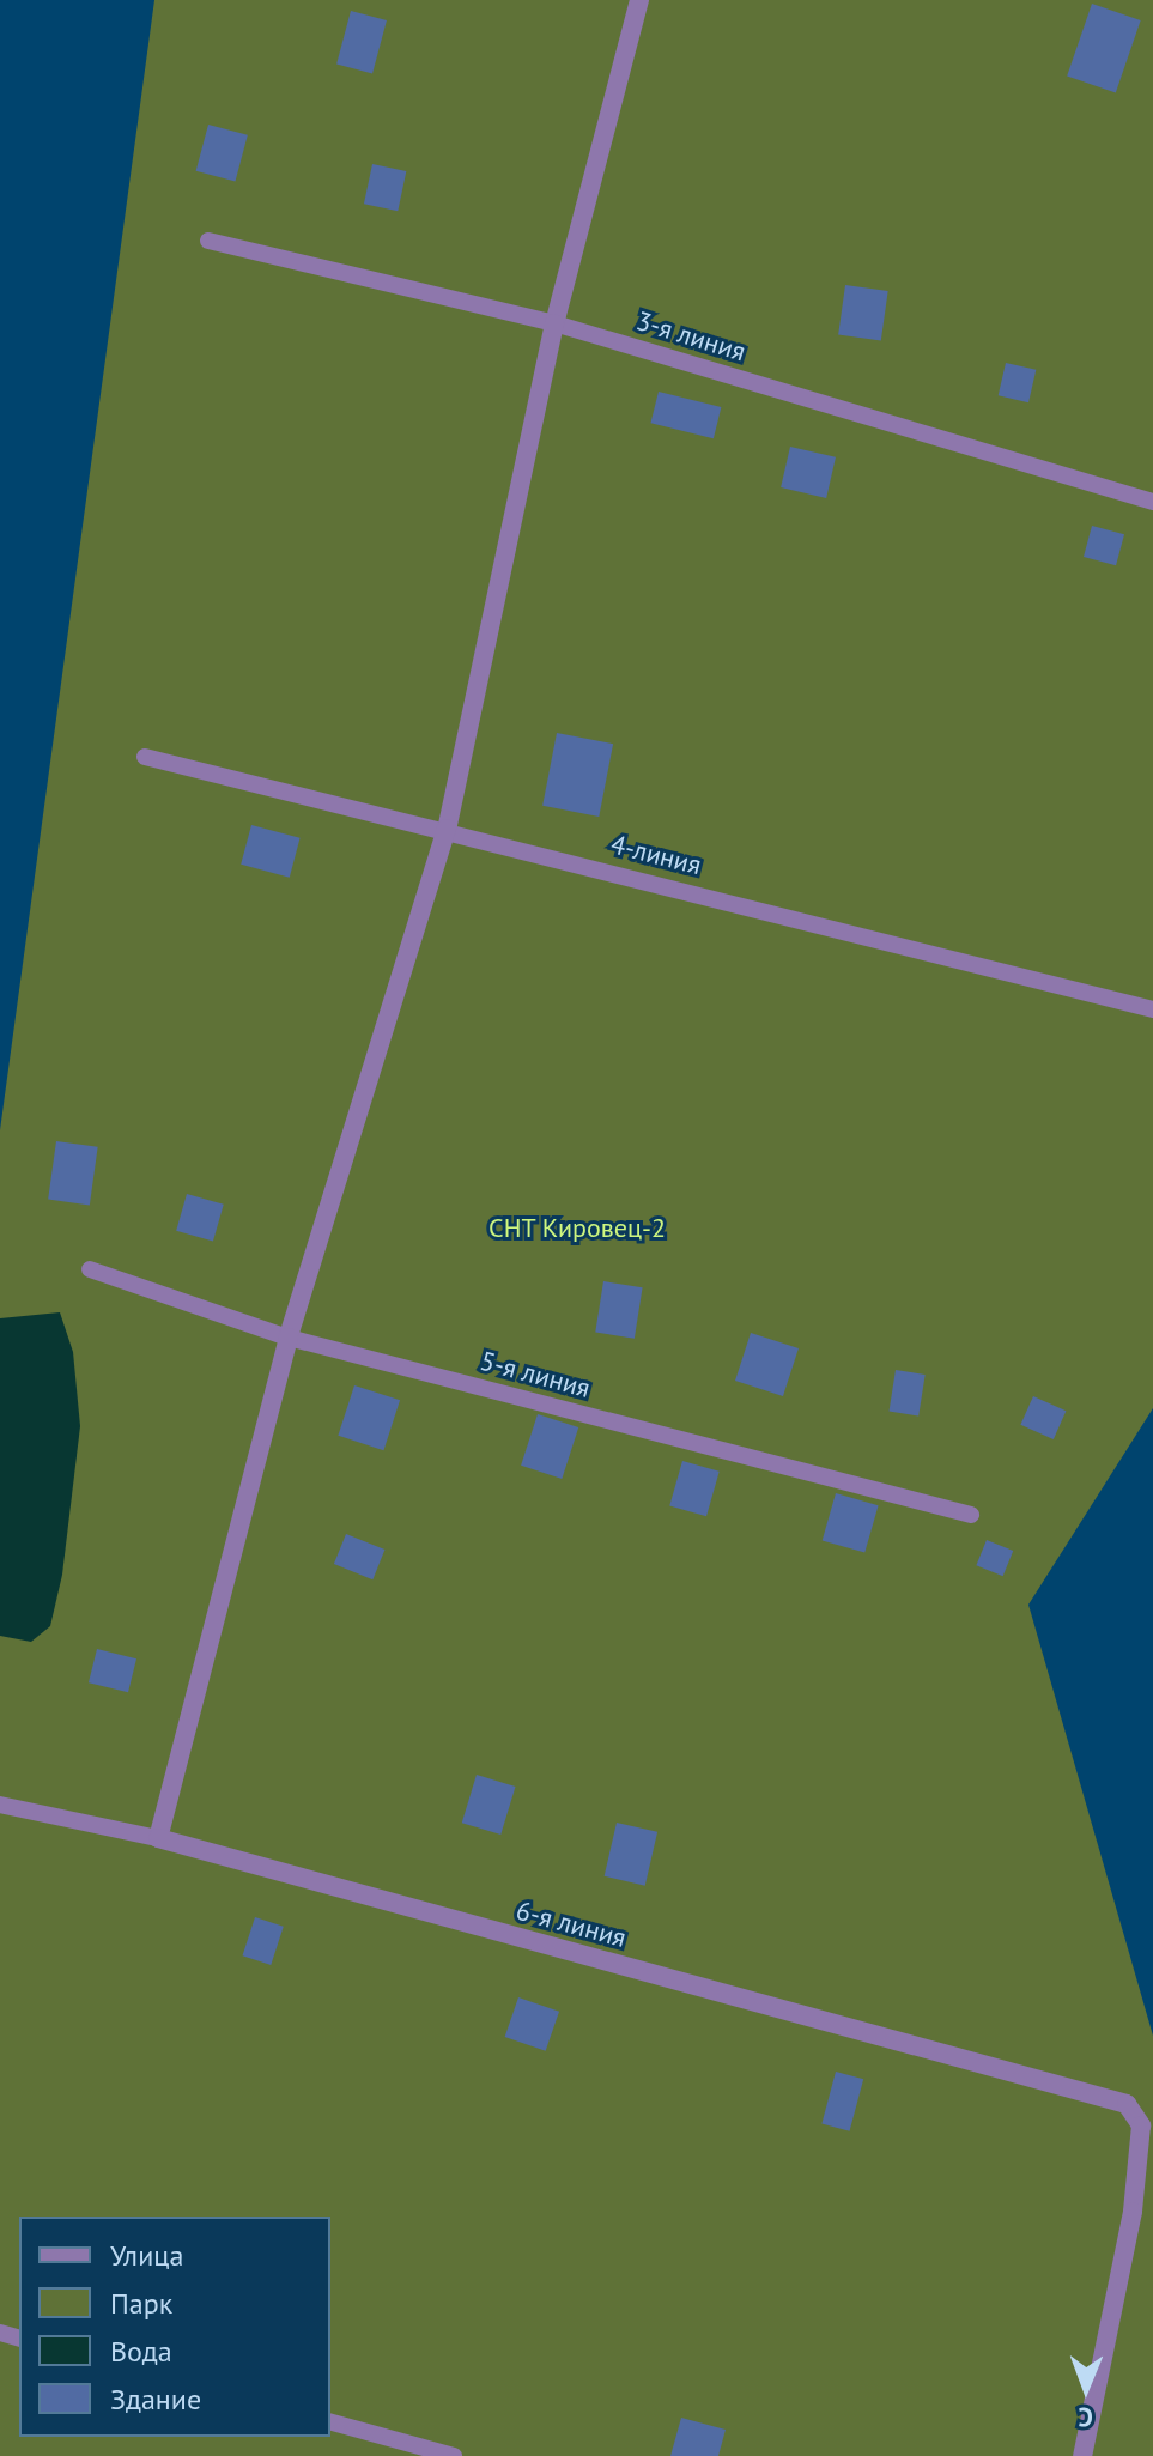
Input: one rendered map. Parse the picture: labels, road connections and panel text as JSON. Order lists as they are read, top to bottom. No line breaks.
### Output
{"streets":{"street":["6-я линия"],"lane":["3-я линия","4-линия","5-я линия"]},"parks":["СНТ Кировец-2"],"legend":["Улица","Парк","Вода","Здание"],"north":"bottom"}
